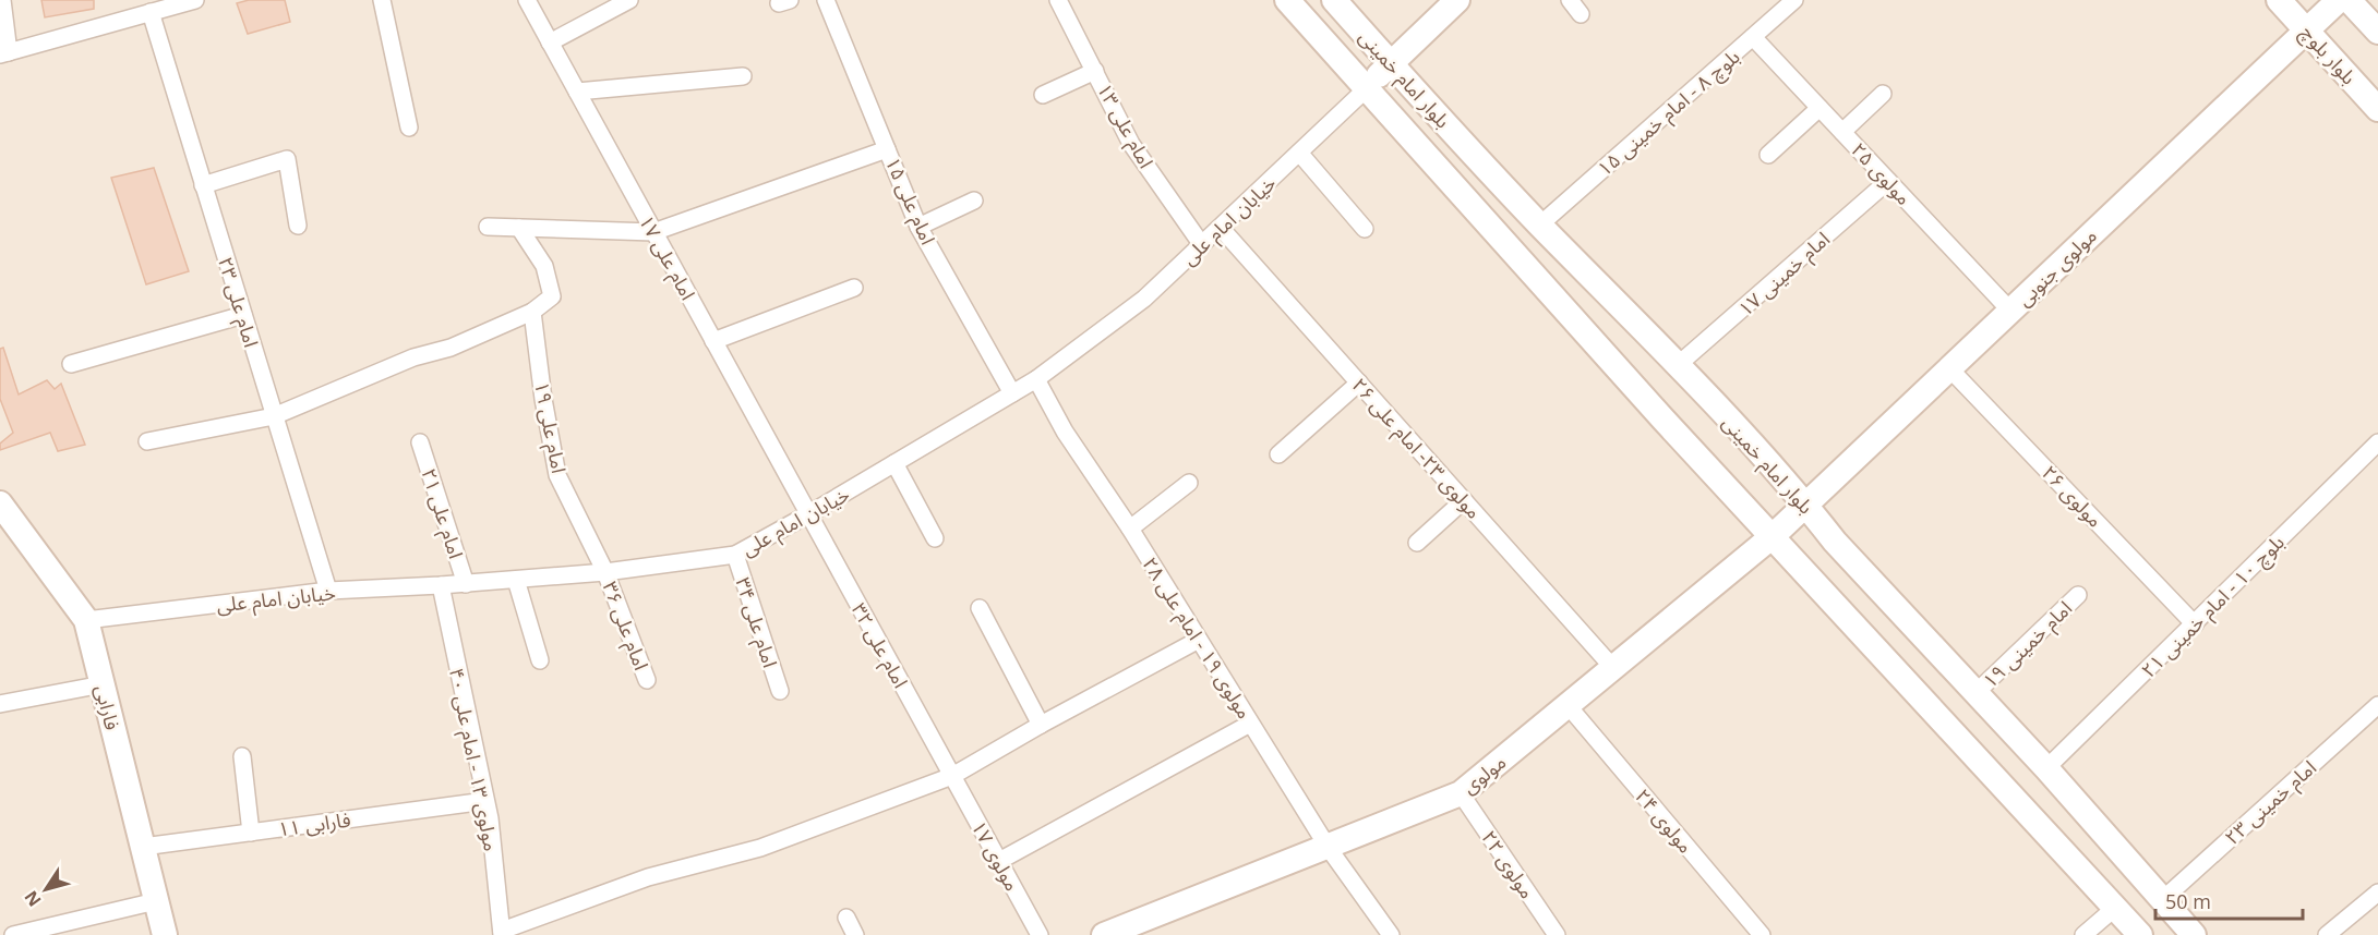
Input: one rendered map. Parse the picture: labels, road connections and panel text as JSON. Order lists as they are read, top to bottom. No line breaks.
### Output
{"streets":{"main road":["بلوار بلوچ","بلوار امام خمینی","مولوی جنوبی","فارابی","مولوی"],"street":["بلوچ ۸ - امام خمینی ۱۵","امام علی ۱۳","مولوی ۲۵","امام علی ۱۵","خیابان امام علی","امام علی ۱۷","امام خمینی ۱۷","امام علی ۲۳","امام علی ۱۹","مولوی ۲۳- امام علی ۲۶","مولوی ۲۶","امام علی ۲۱","بلوچ ۱۰ - امام خمینی ۲۱","امام علی ۳۴","امام علی ۳۶","مولوی ۱۹ - امام علی ۲۸","امام خمینی ۱۹","امام علی ۳۲","مولوی ۱۳ - امام علی ۴۰","امام خمینی ۲۳","مولوی ۲۴","فارابی ۱۱","مولوی ۱۷","مولوی ۲۲"]},"crossings":[["بلوار بلوچ","مولوی جنوبی"],["بلوار امام خمینی","بلوچ ۸ - امام خمینی ۱۵"],["بلوار امام خمینی","خیابان امام علی"],["بلوار امام خمینی","مولوی جنوبی"],["بلوار امام خمینی","امام خمینی ۱۷"],["بلوار امام خمینی","بلوچ ۱۰ - امام خمینی ۲۱"],["بلوار امام خمینی","امام خمینی ۱۹"],["بلوار امام خمینی","مولوی"],["بلوار امام خمینی","امام خمینی ۲۳"],["بلوچ ۸ - امام خمینی ۱۵","مولوی ۲۵"],["امام علی ۱۳","خیابان امام علی"],["مولوی ۲۵","مولوی جنوبی"],["مولوی ۲۵","امام خمینی ۱۷"],["امام علی ۱۵","خیابان امام علی"],["خیابان امام علی","امام علی ۱۷"],["خیابان امام علی","امام علی ۲۳"],["خیابان امام علی","امام علی ۱۹"],["خیابان امام علی","مولوی ۲۳- امام علی ۲۶"],["خیابان امام علی","امام علی ۲۱"],["خیابان امام علی","امام علی ۳۴"],["خیابان امام علی","امام علی ۳۶"],["خیابان امام علی","مولوی ۱۹ - امام علی ۲۸"],["خیابان امام علی","امام علی ۳۲"],["خیابان امام علی","فارابی"],["خیابان امام علی","مولوی ۱۳ - امام علی ۴۰"],["امام علی ۱۷","امام علی ۳۲"],["مولوی جنوبی","مولوی ۲۶"],["مولوی جنوبی","مولوی"],["امام علی ۱۹","امام علی ۳۶"],["مولوی ۲۳- امام علی ۲۶","مولوی"],["مولوی ۲۶","بلوچ ۱۰ - امام خمینی ۲۱"],["مولوی ۱۹ - امام علی ۲۸","مولوی"],["امام علی ۳۲","مولوی ۱۷"],["فارابی","فارابی ۱۱"],["مولوی ۱۳ - امام علی ۴۰","فارابی ۱۱"],["مولوی","مولوی ۲۴"],["مولوی","مولوی ۲۲"]],"scale_bar":"50 m","north":"bottom left"}
